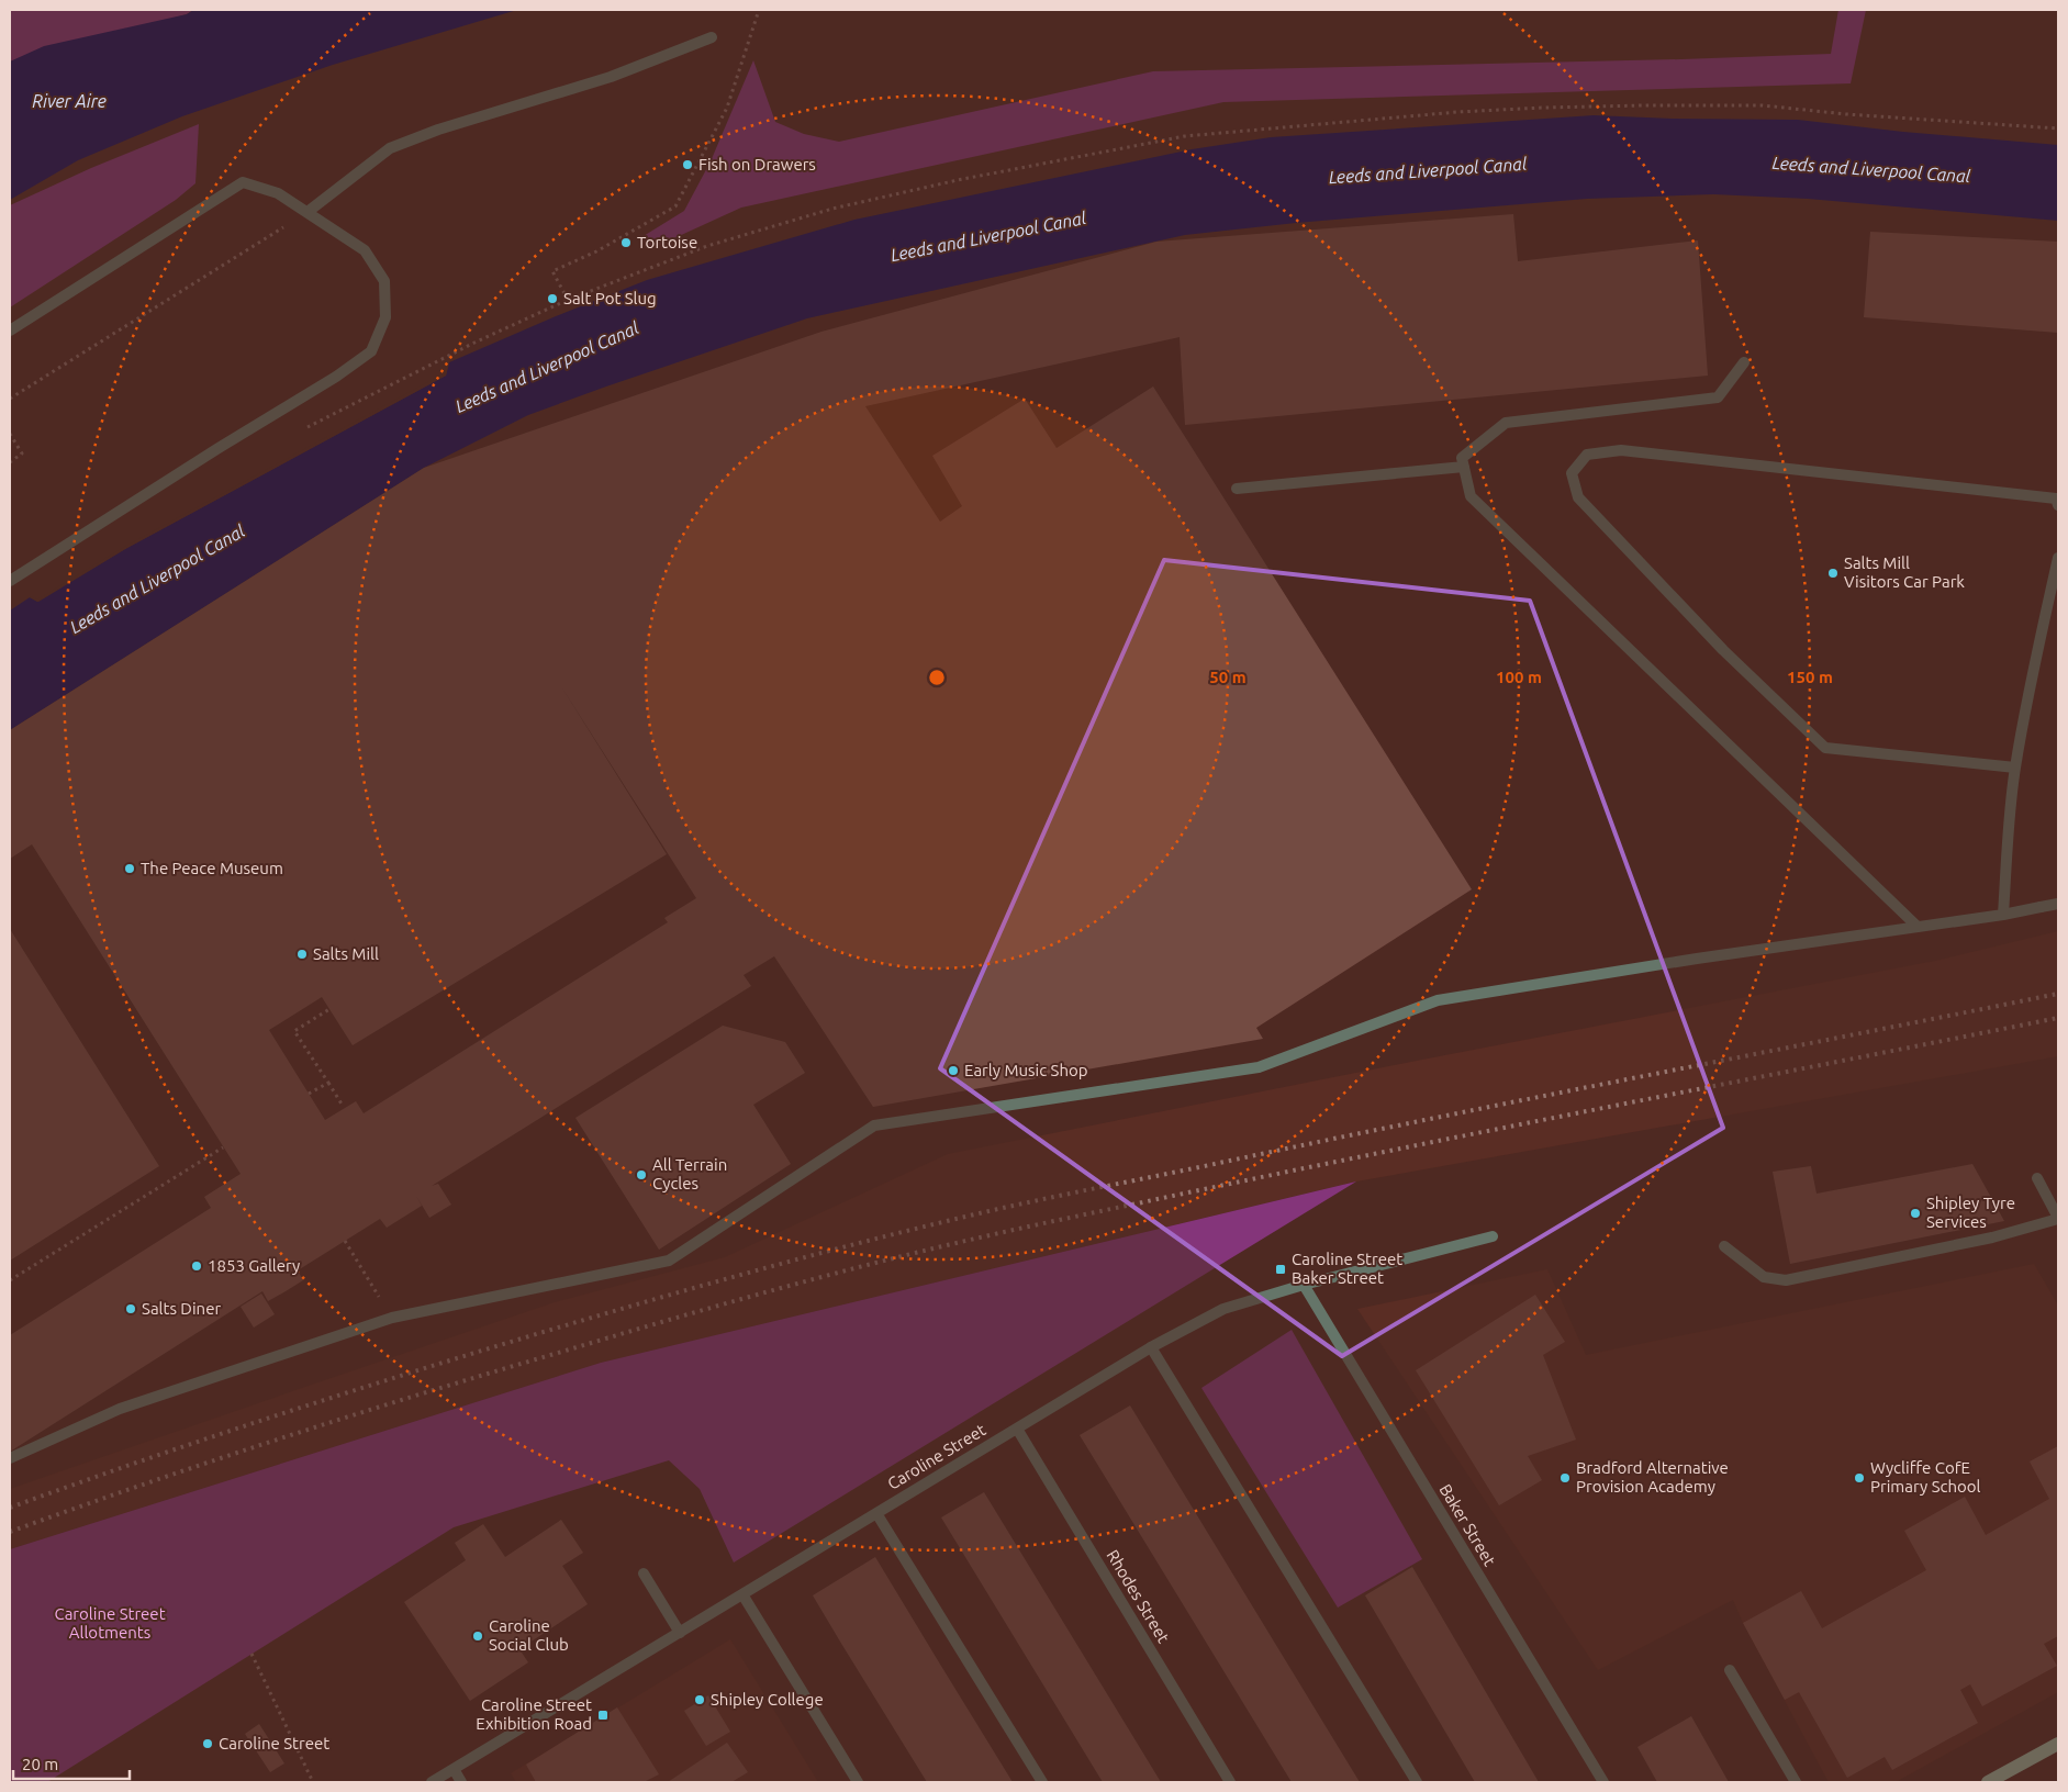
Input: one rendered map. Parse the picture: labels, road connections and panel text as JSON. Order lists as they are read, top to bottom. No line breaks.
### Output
{"streets":{"street":["Caroline Street","Baker Street","Rhodes Street"]},"crossings":[["Caroline Street","Baker Street"],["Caroline Street","Rhodes Street"]],"water":["River Aire","Leeds and Liverpool Canal"],"parks":["Caroline Street Allotments"],"places":{"other":["Fish on Drawers","Tortoise","Salt Pot Slug","Salts Mill Visitors Car Park","The Peace Museum","Salts Mill","Early Music Shop","All Terrain Cycles","Shipley Tyre Services","1853 Gallery","Salts Diner","Bradford Alternative Provision Academy","Wycliffe CofE Primary School","Caroline Social Club","Shipley College","Caroline Street"],"transit":["Caroline Street Baker Street","Caroline Street Exhibition Road"]},"scale_bar":"20 m","rings":["50 m","100 m","150 m"]}
